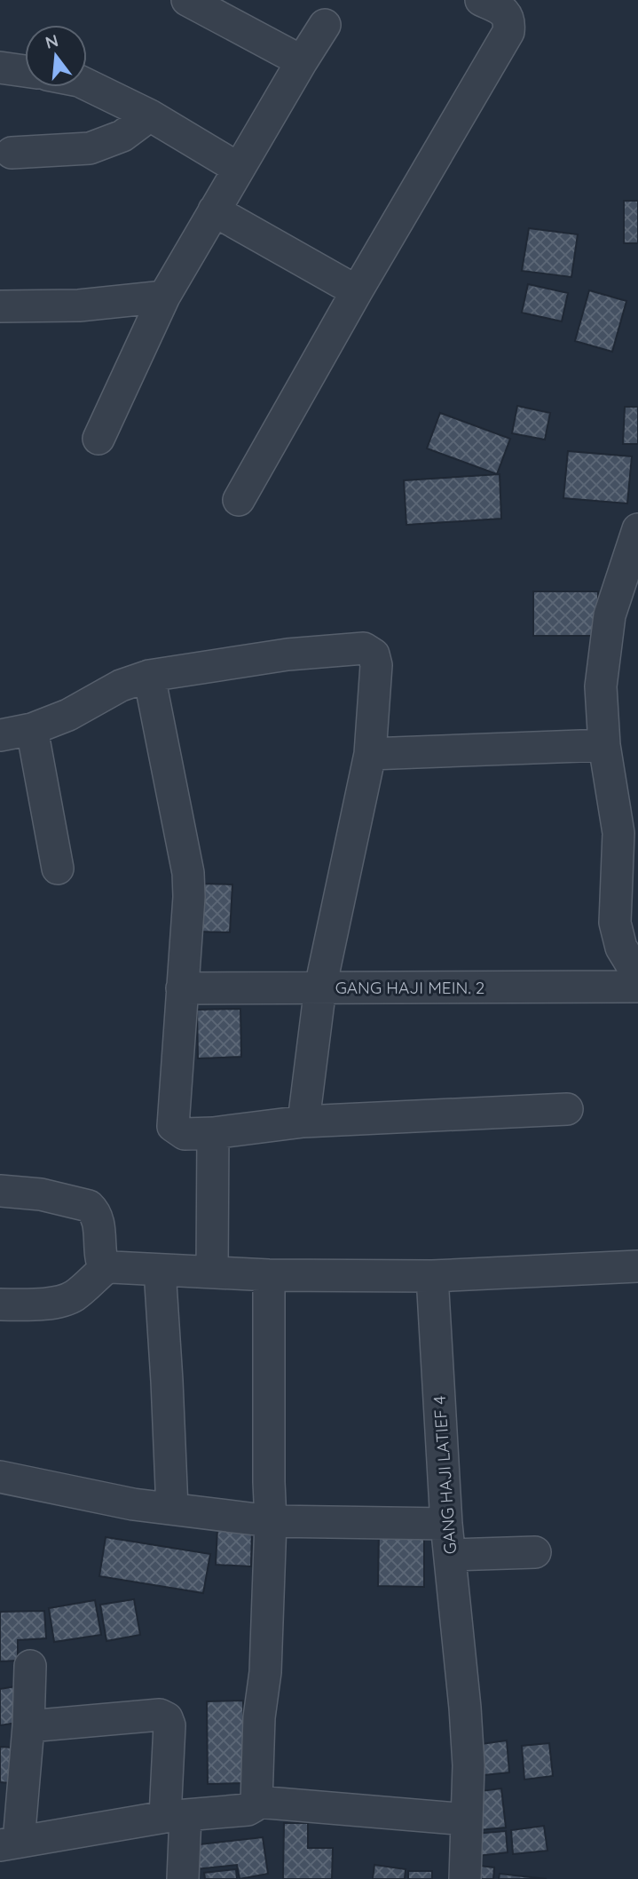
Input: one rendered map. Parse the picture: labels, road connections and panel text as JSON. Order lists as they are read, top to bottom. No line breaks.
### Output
{"streets":{"street":["GANG HAJI MEIN. 2","GANG HAJI LATIEF 4"]},"north":"top"}
